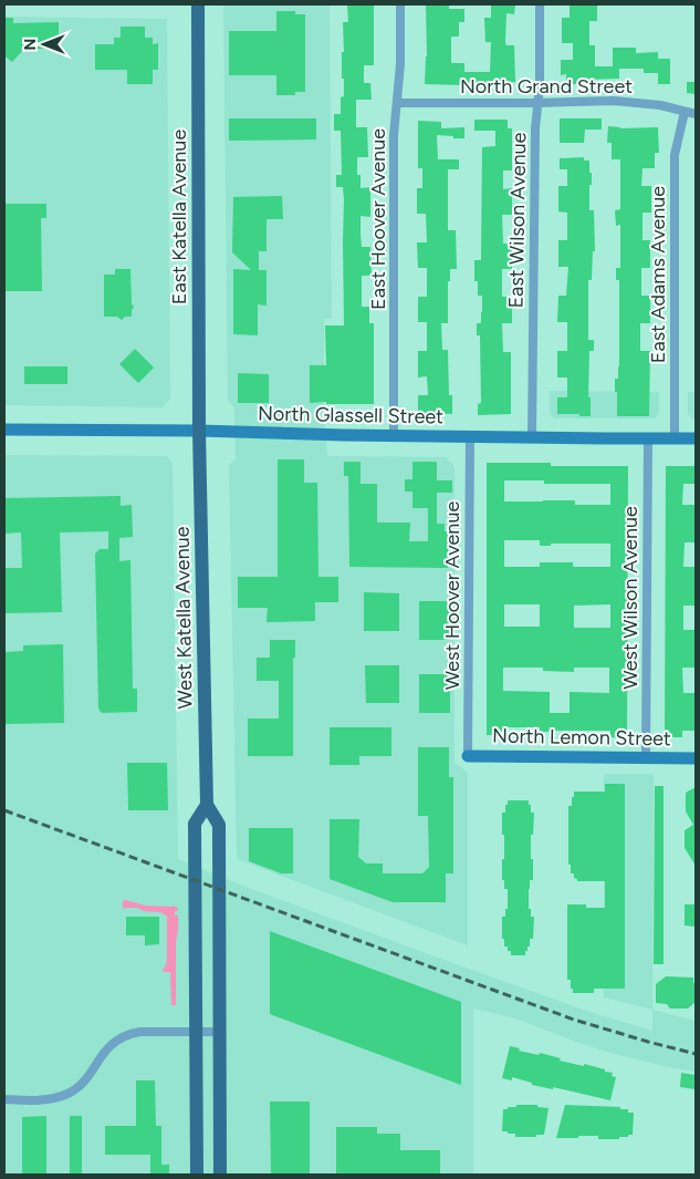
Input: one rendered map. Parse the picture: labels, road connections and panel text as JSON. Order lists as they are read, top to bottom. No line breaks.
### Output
{"streets":{"main road":["East Katella Avenue","North Glassell Street","West Katella Avenue","North Lemon Street"],"street":["North Grand Street","East Hoover Avenue","East Wilson Avenue","East Adams Avenue","West Hoover Avenue","West Wilson Avenue"]},"crossings":[["North Grand Street","East Hoover Avenue"],["North Grand Street","East Wilson Avenue"],["North Grand Street","East Adams Avenue"],["East Katella Avenue","North Glassell Street"],["East Katella Avenue","West Katella Avenue"],["East Hoover Avenue","North Glassell Street"],["East Wilson Avenue","North Glassell Street"],["East Adams Avenue","North Glassell Street"],["North Glassell Street","West Hoover Avenue"],["North Glassell Street","West Wilson Avenue"],["North Glassell Street","West Katella Avenue"],["West Hoover Avenue","North Lemon Street"],["West Wilson Avenue","North Lemon Street"]],"north":"left"}
